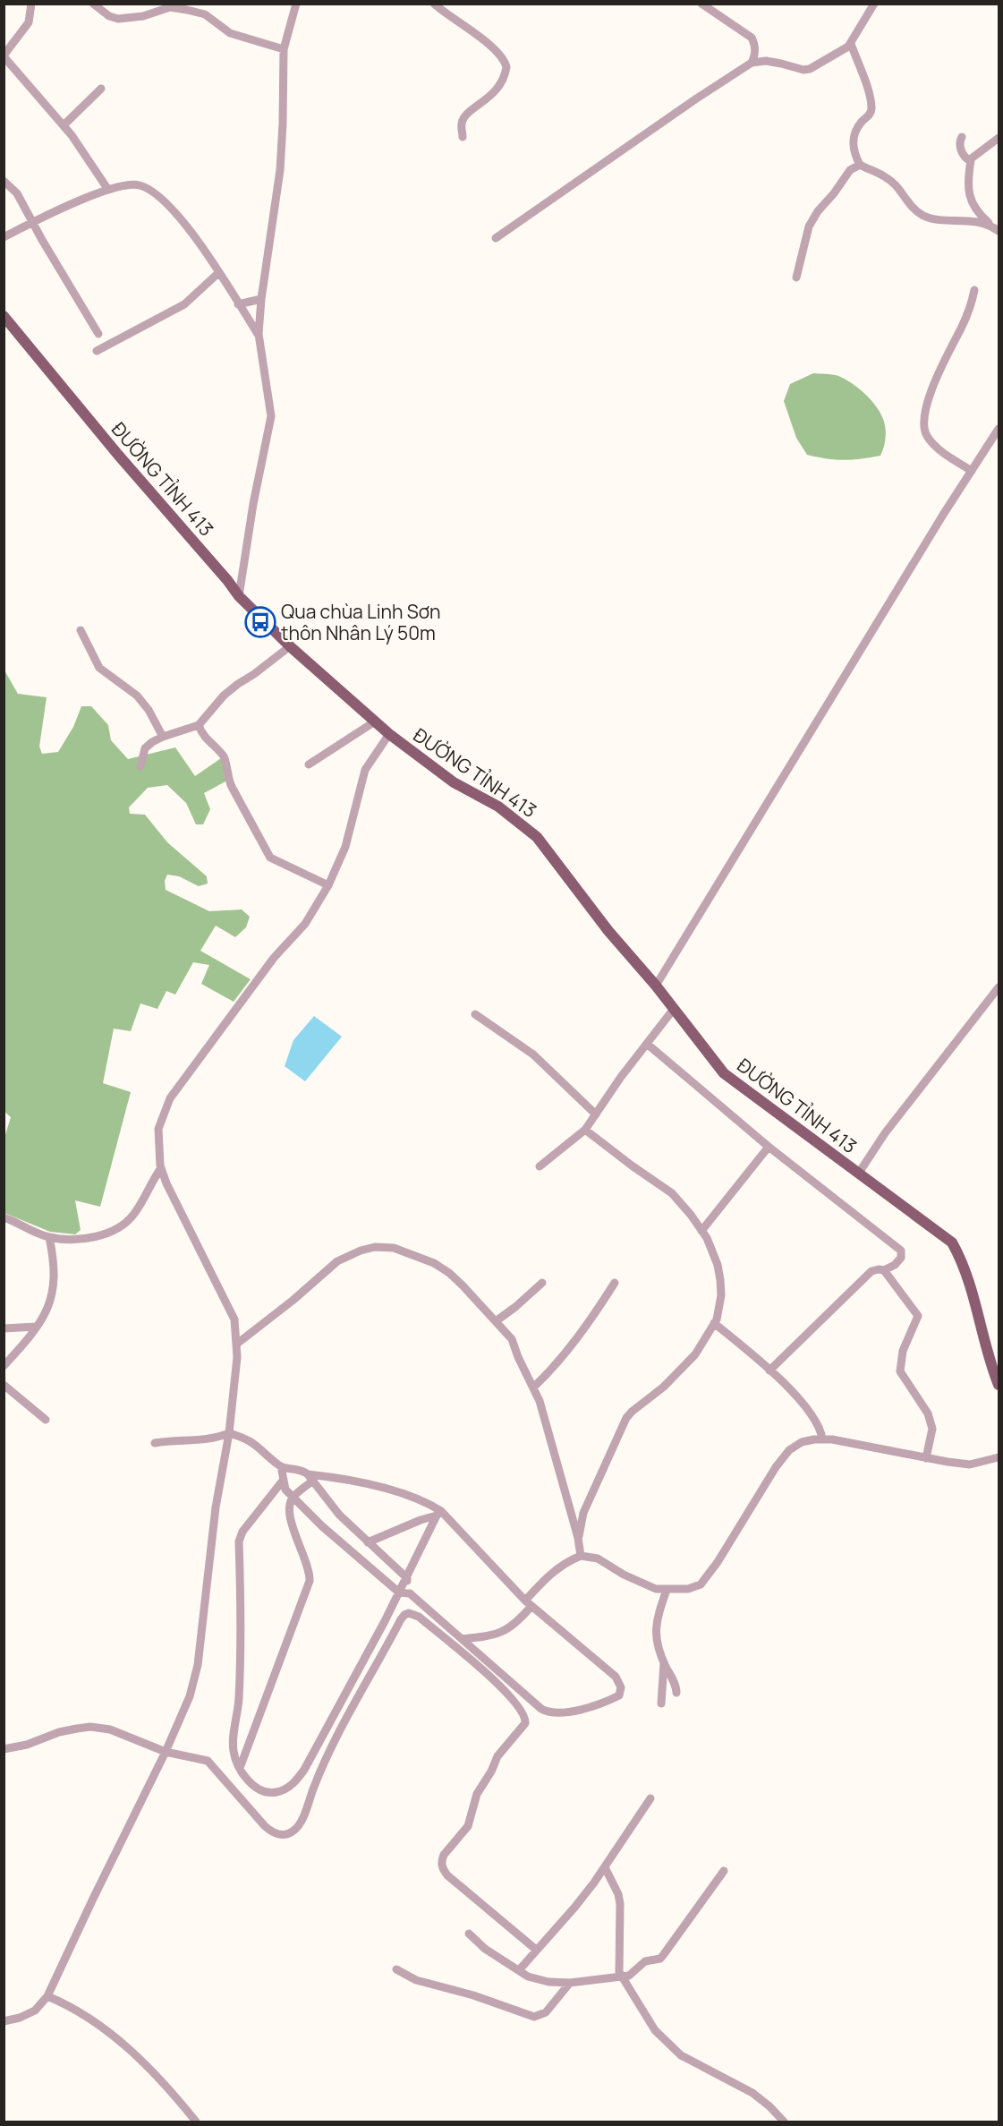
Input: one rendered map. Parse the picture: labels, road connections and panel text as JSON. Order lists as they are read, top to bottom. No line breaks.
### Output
{"streets":{"main road":["ĐƯỜNG TỈNH 413"]},"places":{"bus stop":["Qua chùa Linh Sơn thôn Nhân Lý 50m"]}}
